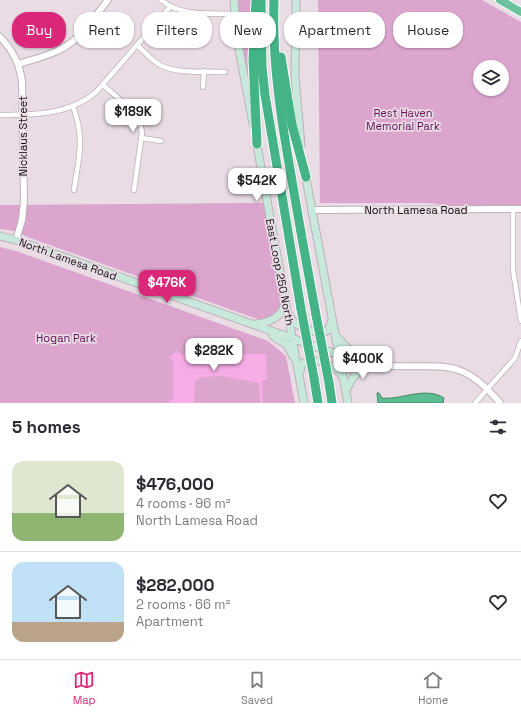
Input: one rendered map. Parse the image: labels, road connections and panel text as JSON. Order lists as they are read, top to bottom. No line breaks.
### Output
{"streets":{"main road":["North Lamesa Road","East Loop 250 North"],"street":["Nicklaus Street"]},"crossings":[["Nicklaus Street","North Lamesa Road"],["North Lamesa Road","East Loop 250 North"]],"parks":["Rest Haven Memorial Park","Hogan Park"],"page":{"chip":["Buy","Rent","Filters","New","Apartment","House"],"price":["$189K","$542K","$476K","$282K","$400K"],"heading":"5 homes","list":[{"name":"$476,000","note":"4 rooms · 96 m² · North Lamesa Road"},{"name":"$282,000","note":"2 rooms · 66 m² · Apartment"}],"tabs":["Map","Saved","Home"]}}
